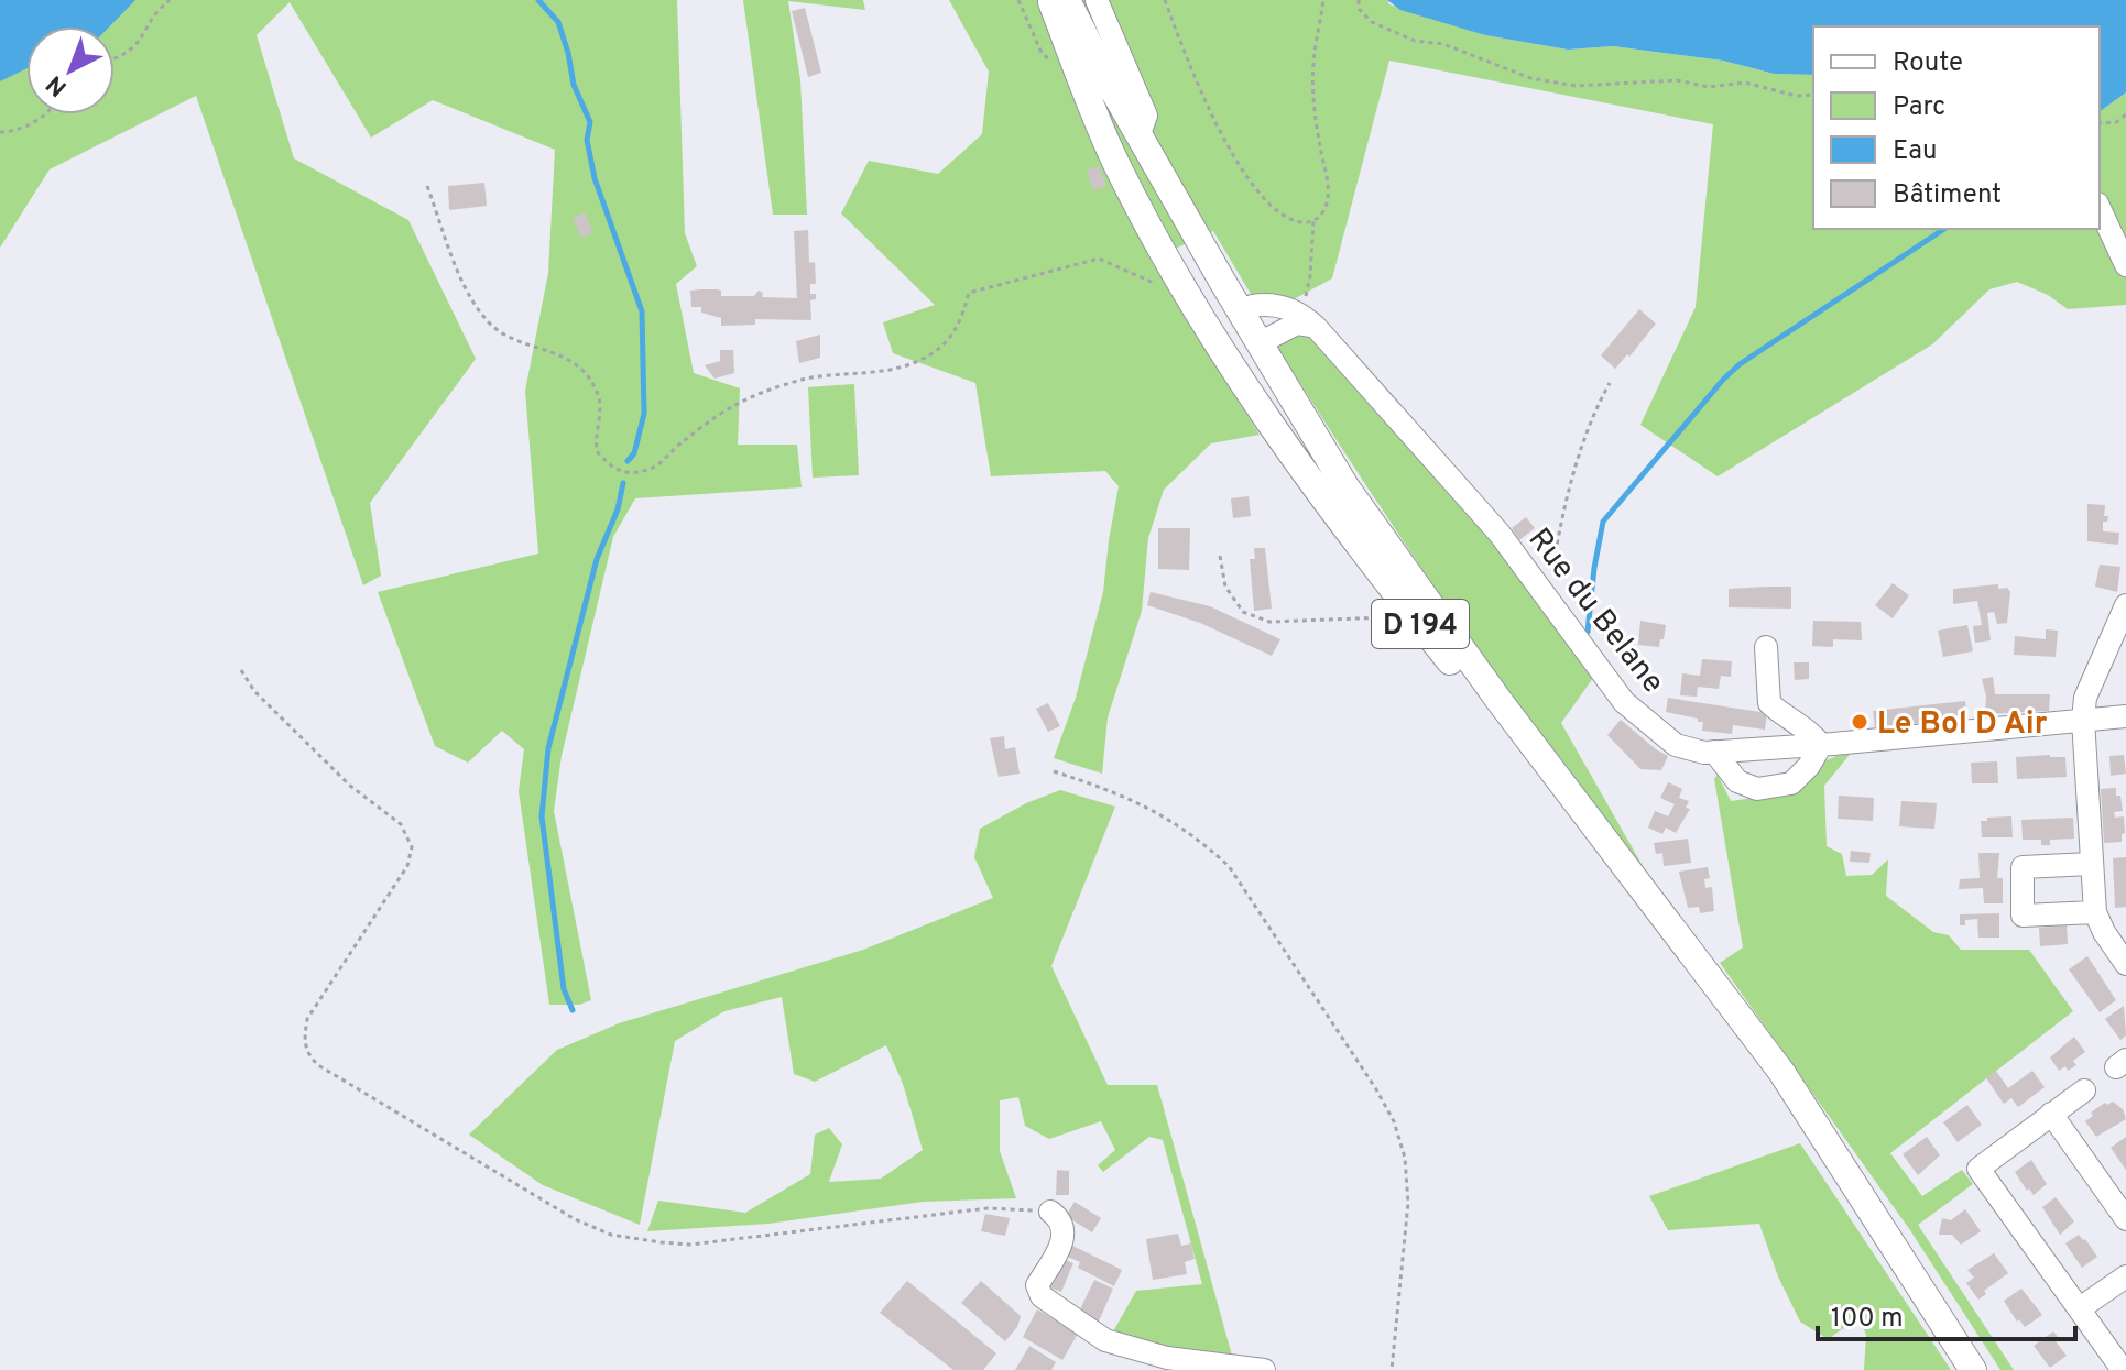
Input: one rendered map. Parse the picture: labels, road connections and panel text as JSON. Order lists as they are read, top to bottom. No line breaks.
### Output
{"streets":{"main road":["D 194"],"street":["Rue du Belane"]},"places":["Le Bol D Air"],"legend":["Route","Parc","Eau","Bâtiment"],"scale_bar":"100 m","north":"bottom left"}
